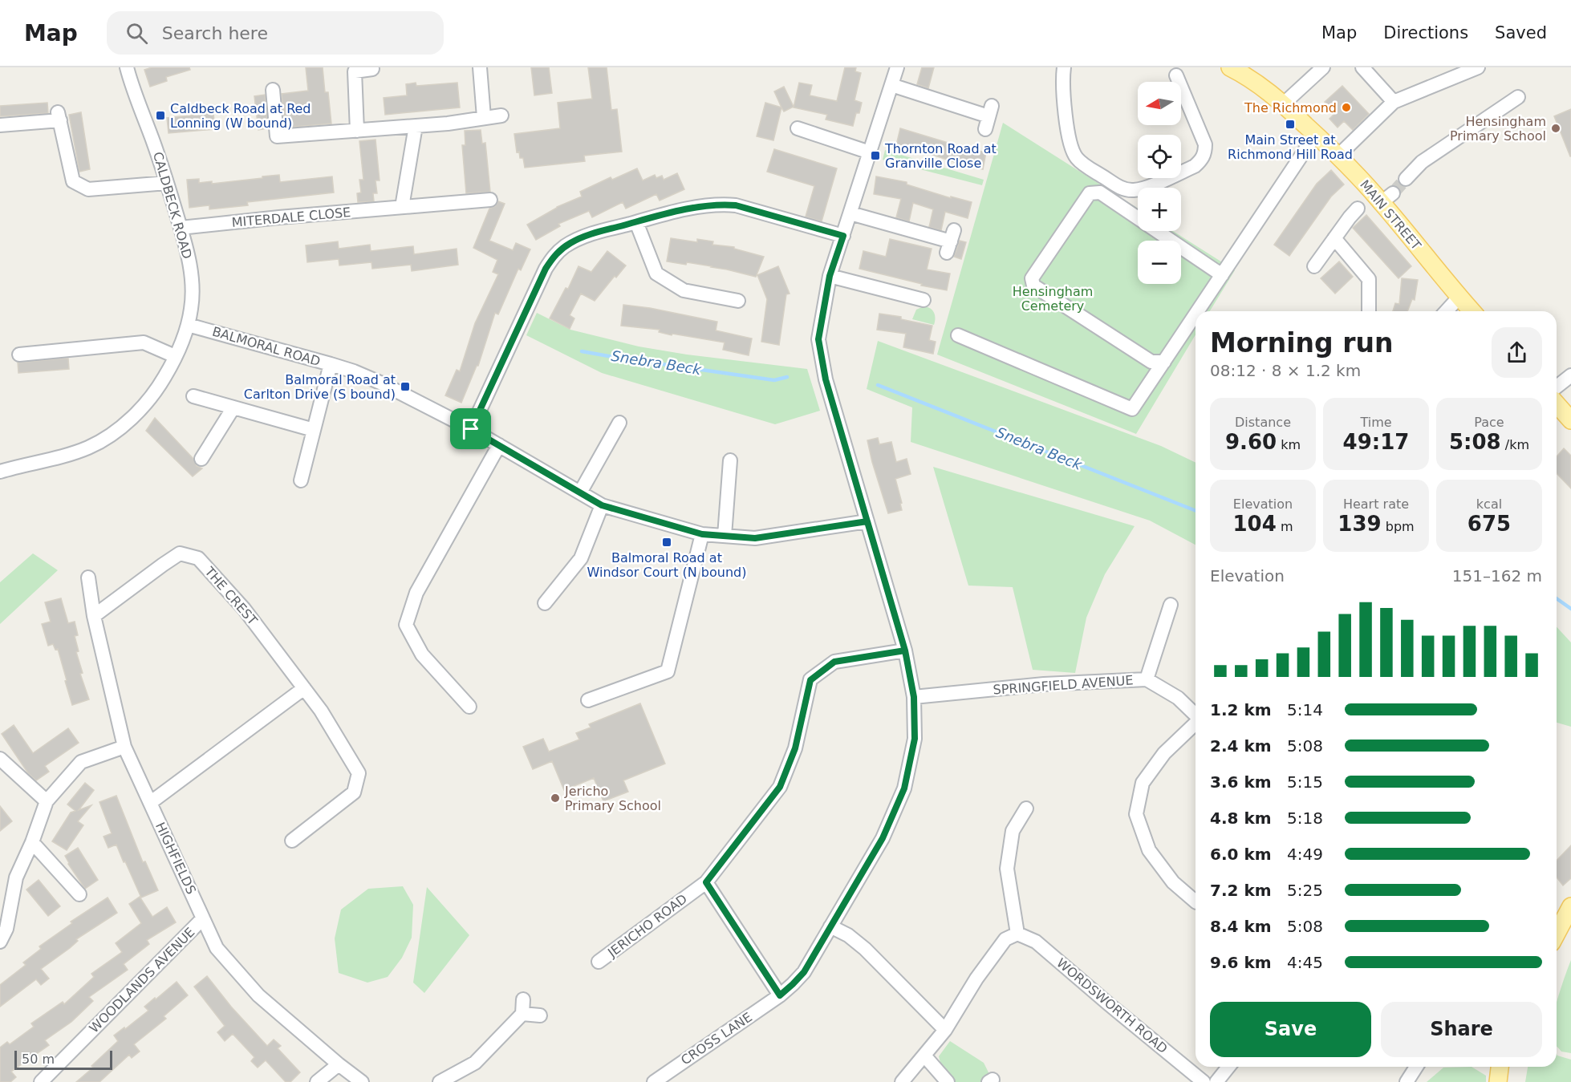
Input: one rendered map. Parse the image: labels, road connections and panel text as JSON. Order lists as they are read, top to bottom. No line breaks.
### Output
{"streets":{"main road":["MAIN STREET"],"street":["CALDBECK ROAD","MITERDALE CLOSE","BALMORAL ROAD","THE CREST","SPRINGFIELD AVENUE","HIGHFIELDS","JERICHO ROAD","WOODLANDS AVENUE","WORDSWORTH ROAD","CROSS LANE"]},"crossings":[["CALDBECK ROAD","MITERDALE CLOSE"],["CALDBECK ROAD","BALMORAL ROAD"],["BALMORAL ROAD","CROSS LANE"],["THE CREST","HIGHFIELDS"],["SPRINGFIELD AVENUE","CROSS LANE"],["HIGHFIELDS","WOODLANDS AVENUE"],["JERICHO ROAD","CROSS LANE"]],"water":["Snebra Beck"],"parks":["Hensingham Cemetery"],"places":{"other":["The Richmond","Hensingham Primary School","Jericho Primary School"],"transit":["Caldbeck Road at Red Lonning (W bound)","Main Street at Richmond Hill Road","Thornton Road at Granville Close","Balmoral Road at Carlton Drive (S bound)","Balmoral Road at Windsor Court (N bound)"]},"scale_bar":"50 m","north":"left","page":{"header":"Map","search":"Search here","nav":["Map","Directions","Saved"],"map_buttons":["+","−"],"heading":["Morning run","08:12 · 8 × 1.2 km"],"stats":[["Distance","9.60 km"],["Time","49:17"],["Pace","5:08 /km"],["Elevation","104 m"],["Heart rate","139 bpm"],["kcal","675"]],"chart":["Elevation","151–162 m"],"list":[{"name":"1.2 km","note":"5:14"},{"name":"2.4 km","note":"5:08"},{"name":"3.6 km","note":"5:15"},{"name":"4.8 km","note":"5:18"},{"name":"6.0 km","note":"4:49"},{"name":"7.2 km","note":"5:25"},{"name":"8.4 km","note":"5:08"},{"name":"9.6 km","note":"4:45"}],"buttons":["Save","Share"],"scale":"50 m"}}
